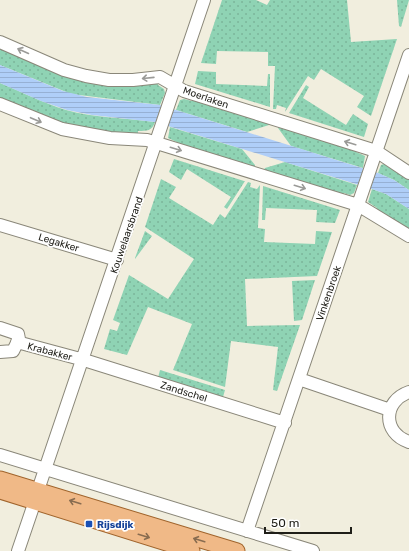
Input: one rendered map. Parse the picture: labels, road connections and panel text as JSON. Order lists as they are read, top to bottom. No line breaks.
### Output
{"streets":{"street":["Moerlaken","Kouwelaarsbrand","Legakker","Vinkenbroek","Krabakker","Zandschel"]},"crossings":[["Moerlaken","Kouwelaarsbrand"],["Moerlaken","Vinkenbroek"],["Kouwelaarsbrand","Legakker"],["Kouwelaarsbrand","Krabakker"],["Kouwelaarsbrand","Zandschel"],["Vinkenbroek","Zandschel"],["Krabakker","Zandschel"]],"places":{"transit":["Rijsdijk"]},"scale_bar":"50 m"}
